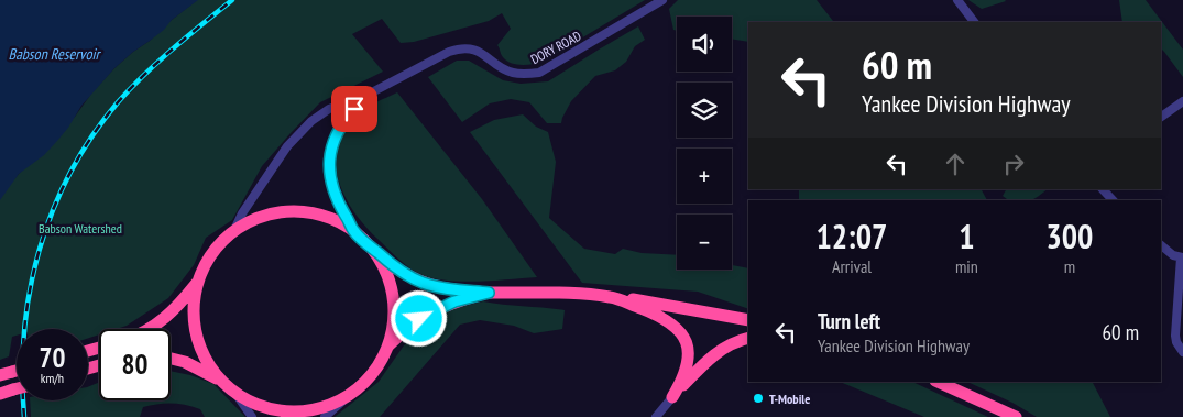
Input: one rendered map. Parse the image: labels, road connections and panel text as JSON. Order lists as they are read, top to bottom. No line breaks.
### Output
{"streets":{"street":["DORY ROAD"]},"water":["Babson Reservoir"],"parks":["Babson Watershed"],"places":["T-Mobile"],"page":{"map_buttons":["+","−"],"turn":["60 m","Yankee Division Highway"],"eta":["12:07","Arrival","1","min","300","m"],"list":[{"name":"Turn left","note":"Yankee Division Highway","value":"60 m"}],"speed":"70 km/h","limit":"80"}}
